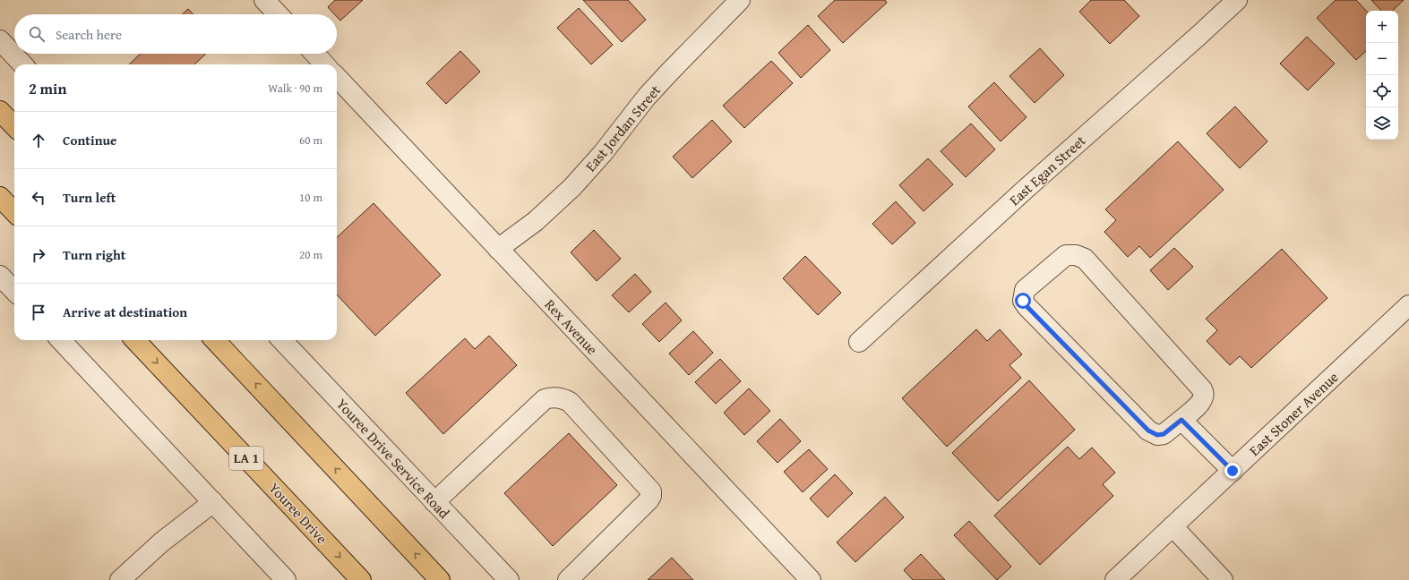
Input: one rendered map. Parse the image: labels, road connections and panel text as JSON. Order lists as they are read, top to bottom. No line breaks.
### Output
{"streets":{"main road":["LA 1","Youree Drive"],"street":["East Jordan Street","East Egan Street","Rex Avenue","East Stoner Avenue","Youree Drive Service Road"]},"crossings":[["East Jordan Street","Rex Avenue"]],"page":{"map_buttons":["+","−"],"search":"Search here","heading":["2 min","Walk · 90 m"],"list":[["Continue","60 m"],["Turn left","10 m"],["Turn right","20 m"],"Arrive at destination"]}}
